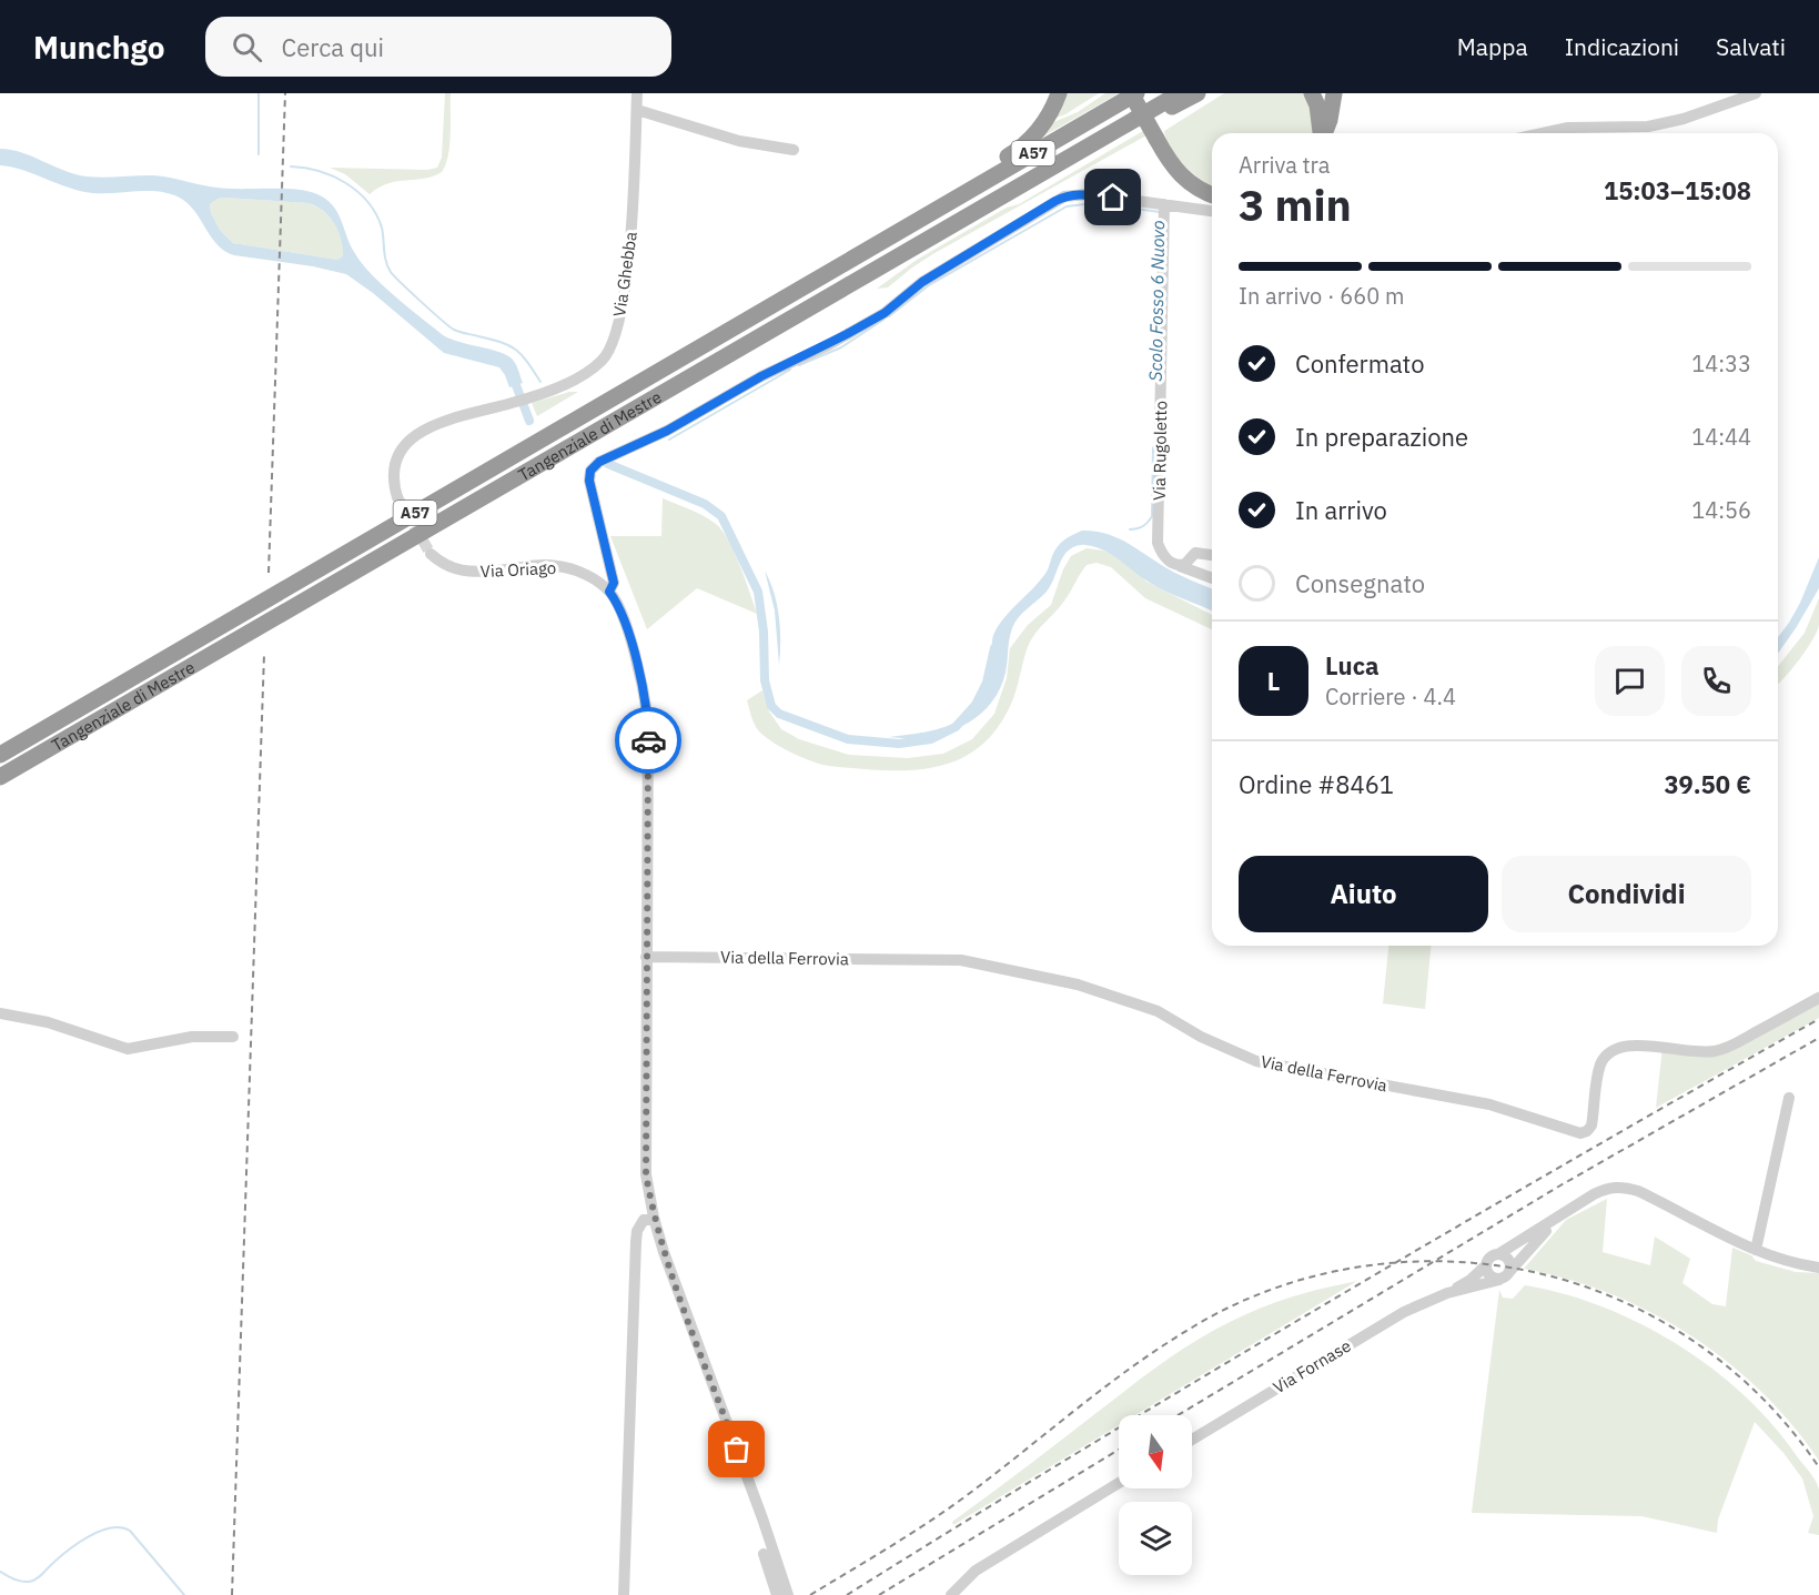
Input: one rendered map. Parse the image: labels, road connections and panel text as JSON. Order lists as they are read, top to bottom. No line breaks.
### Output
{"streets":{"highway":["A57","Tangenziale di Mestre"],"street":["Via Ghebba","Via Rugoletto","Via Oriago","Via della Ferrovia","Via Fornase"]},"crossings":[["A57","Tangenziale di Mestre"],["Via Oriago","Via della Ferrovia"]],"water":["Scolo Fosso 6 Nuovo"],"north":"bottom","page":{"header":"Munchgo","search":"Cerca qui","nav":["Mappa","Indicazioni","Salvati"],"heading":["3 min","Arriva tra","15:03–15:08"],"panel":["Luca","Corriere · 4.4","Ordine #8461","39.50 €"],"bar":"In arrivo · 660 m","list":[["Confermato","14:33"],["In preparazione","14:44"],["In arrivo","14:56"],"Consegnato"],"round":"L","buttons":["Aiuto","Condividi"]}}
